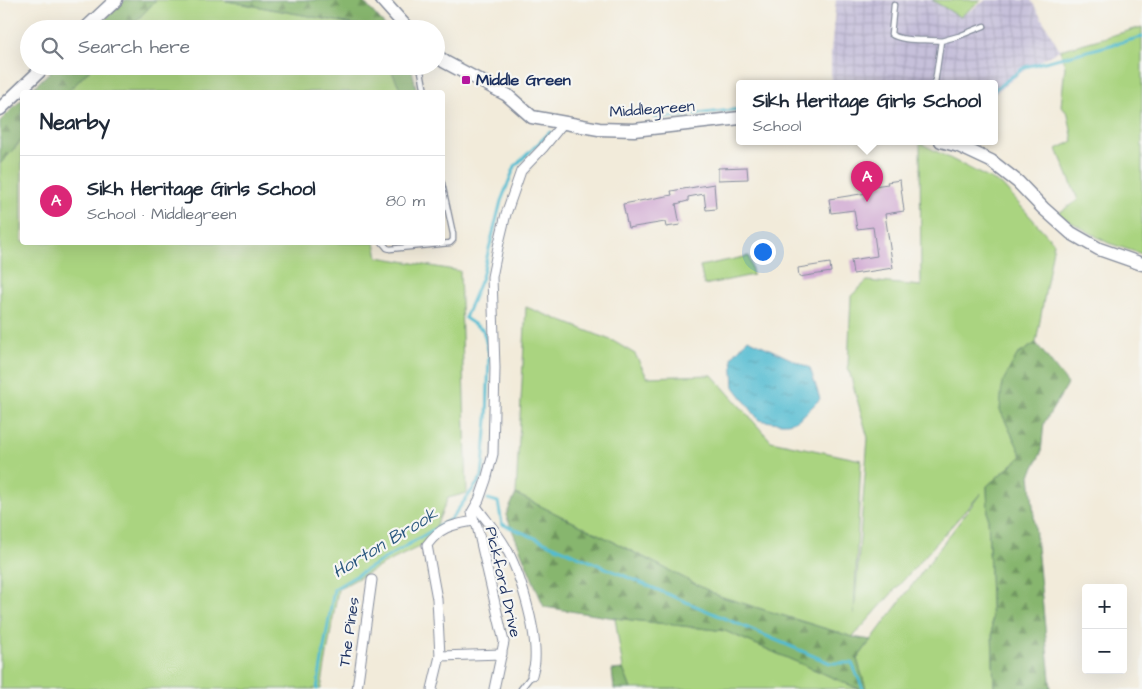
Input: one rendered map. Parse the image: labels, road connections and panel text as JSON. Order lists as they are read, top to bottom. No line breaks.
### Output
{"streets":{"street":["Middlegreen","Pickford Drive","The Pines"]},"water":["Horton Brook"],"places":{"transit":["Middle Green"]},"page":{"search":"Search here","popup":["Sikh Heritage Girls School","School"],"heading":"Nearby","list":[{"mark":"A","name":"Sikh Heritage Girls School","note":"School · Middlegreen","value":"80 m"}],"pins":"A","map_buttons":["+","−"]}}
